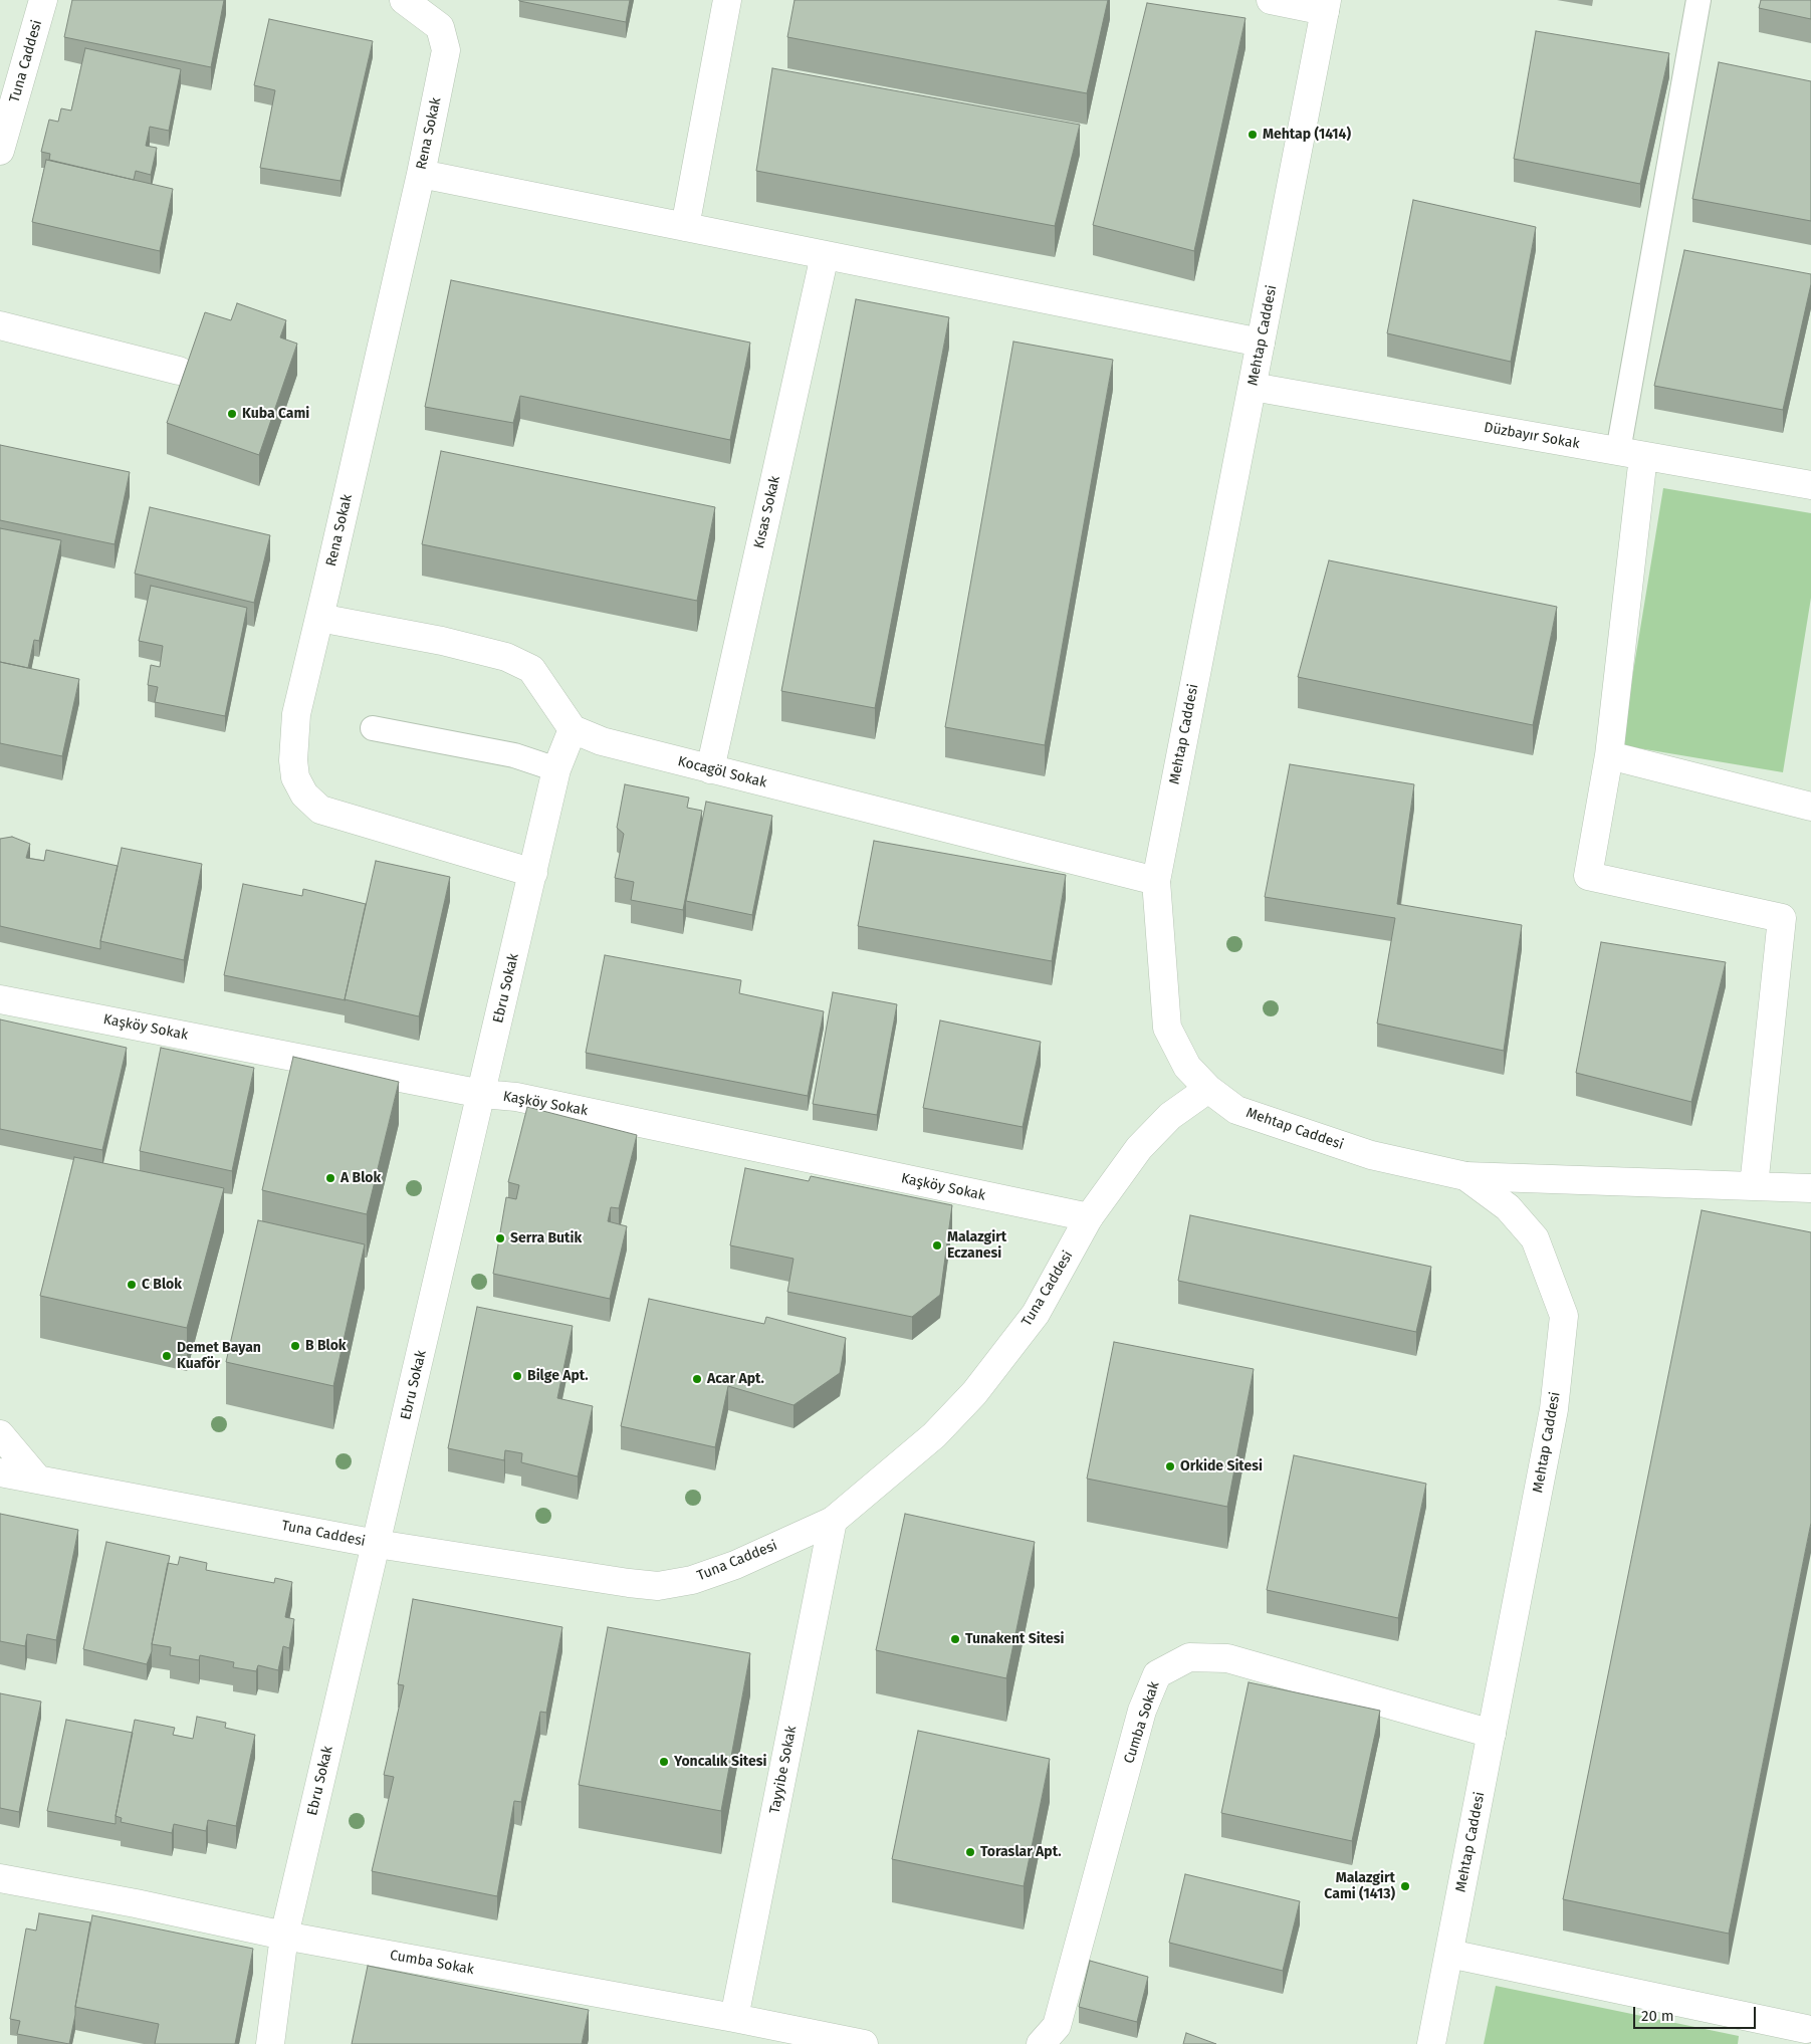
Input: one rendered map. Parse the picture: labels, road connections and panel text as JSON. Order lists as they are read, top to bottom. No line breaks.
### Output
{"streets":{"street":["Tuna Caddesi","Rena Sokak","Mehtap Caddesi","Düzbayır Sokak","Kısas Sokak","Kocagöl Sokak","Ebru Sokak","Kaşköy Sokak","Cumba Sokak","Tayyibe Sokak"]},"crossings":[["Tuna Caddesi","Mehtap Caddesi"],["Tuna Caddesi","Ebru Sokak"],["Tuna Caddesi","Kaşköy Sokak"],["Tuna Caddesi","Tayyibe Sokak"],["Rena Sokak","Ebru Sokak"],["Mehtap Caddesi","Düzbayır Sokak"],["Mehtap Caddesi","Kocagöl Sokak"],["Mehtap Caddesi","Cumba Sokak"],["Kısas Sokak","Kocagöl Sokak"],["Kocagöl Sokak","Ebru Sokak"],["Ebru Sokak","Kaşköy Sokak"],["Ebru Sokak","Cumba Sokak"],["Cumba Sokak","Tayyibe Sokak"]],"places":["Mehtap (1414)","Kuba Cami","A Blok","Serra Butik","Malazgirt Eczanesi","C Blok","B Blok","Demet Bayan Kuaför","Bilge Apt.","Acar Apt.","Orkide Sitesi","Tunakent Sitesi","Yoncalık Sitesi","Toraslar Apt.","Malazgirt Cami (1413)"],"scale_bar":"20 m"}
